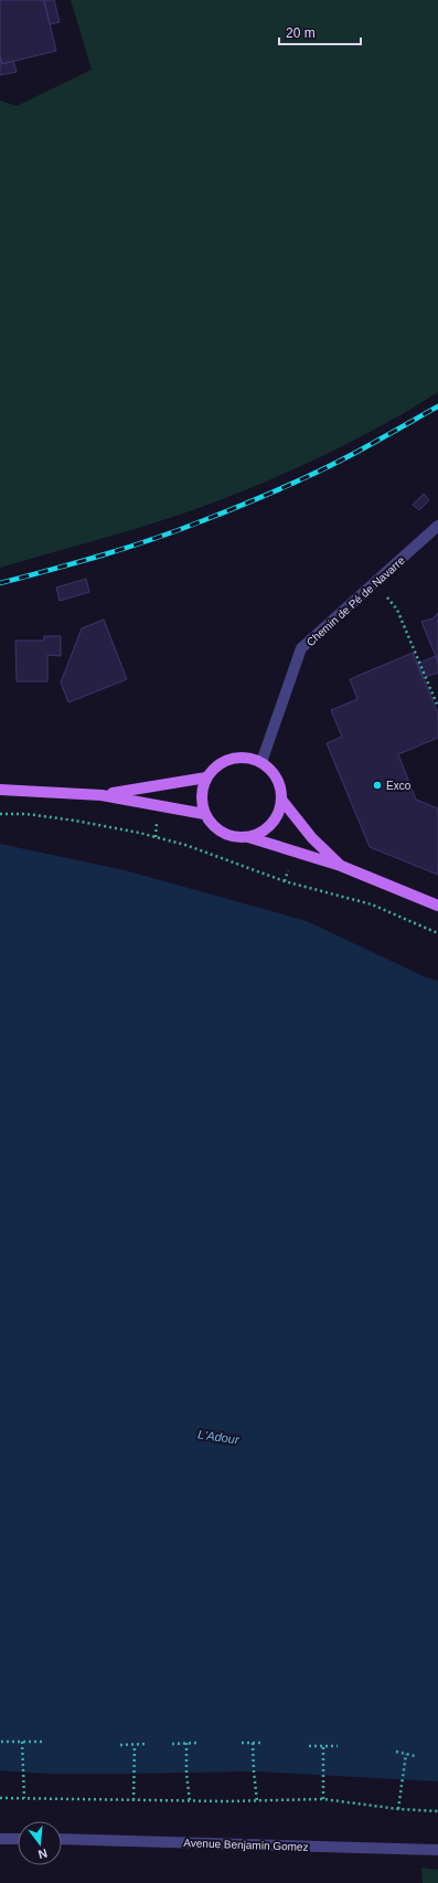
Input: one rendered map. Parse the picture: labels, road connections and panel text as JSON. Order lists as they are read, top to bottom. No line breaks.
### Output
{"streets":{"street":["Chemin de Pé de Navarre","Avenue Benjamin Gomez"]},"water":["L'Adour"],"places":["Exco"],"scale_bar":"20 m","north":"bottom"}
